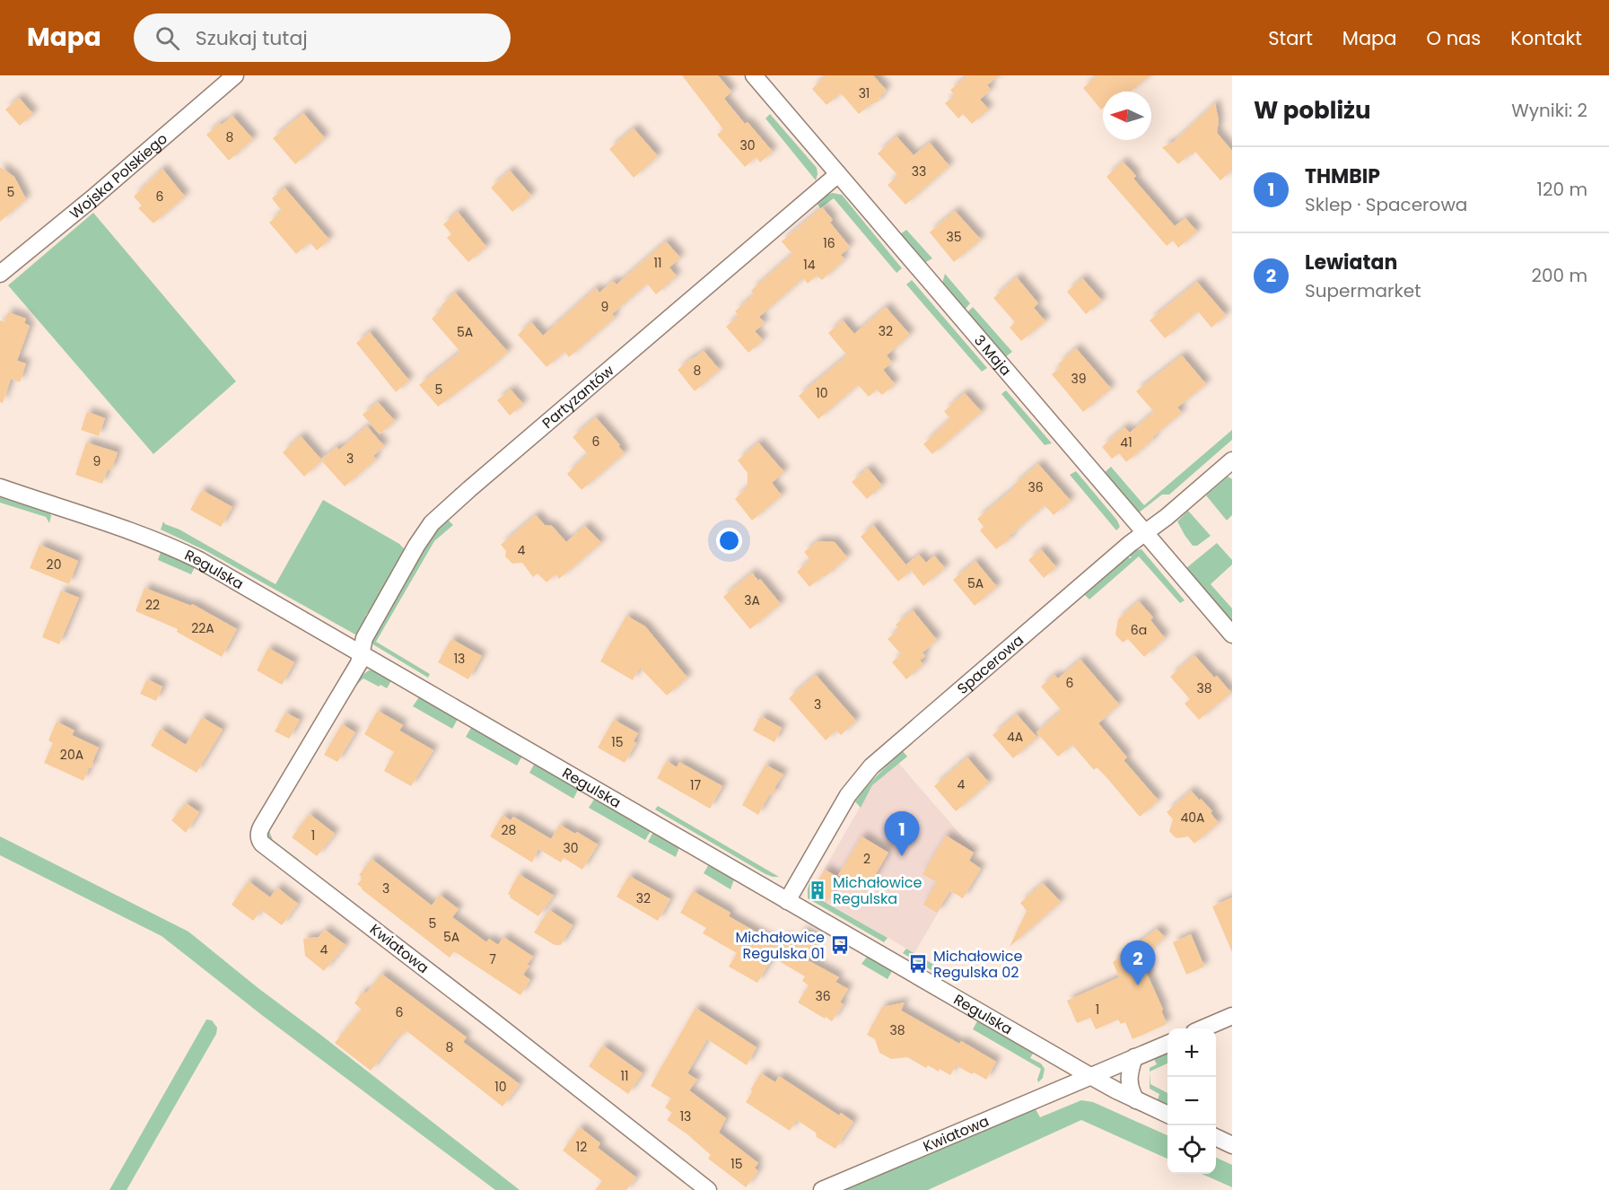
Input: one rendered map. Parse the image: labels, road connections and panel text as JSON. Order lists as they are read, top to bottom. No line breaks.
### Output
{"streets":{"street":["Wojska Polskiego","3 Maja","Partyzantów","Regulska","Spacerowa","Kwiatowa"]},"crossings":[["3 Maja","Partyzantów"],["3 Maja","Spacerowa"],["Partyzantów","Regulska"],["Partyzantów","Kwiatowa"],["Regulska","Spacerowa"],["Regulska","Kwiatowa"]],"places":{"building":["Michałowice Regulska"],"bus stop":["Michałowice Regulska 01","Michałowice Regulska 02"]},"house_numbers":["31","8","30","33","5","6","35","16","11","14","9","32","5A","8","39","5","10","6","41","3","9","36","4","20","5A","3A","22","22A","6a","13","6","38","3","4A","15","20A","4","17","40A","28","1","30","2","3","32","5","5A","4","7","36","1","6","38","8","11","10","13","12","15"],"north":"left","page":{"header":"Mapa","search":"Szukaj tutaj","nav":["Start","Mapa","O nas","Kontakt"],"heading":["W pobliżu","Wyniki: 2"],"list":[{"mark":"1","name":"THMBIP","note":"Sklep · Spacerowa","value":"120 m"},{"mark":"2","name":"Lewiatan","note":"Supermarket","value":"200 m"}],"pins":["1","2"],"map_buttons":["+","−"]}}
